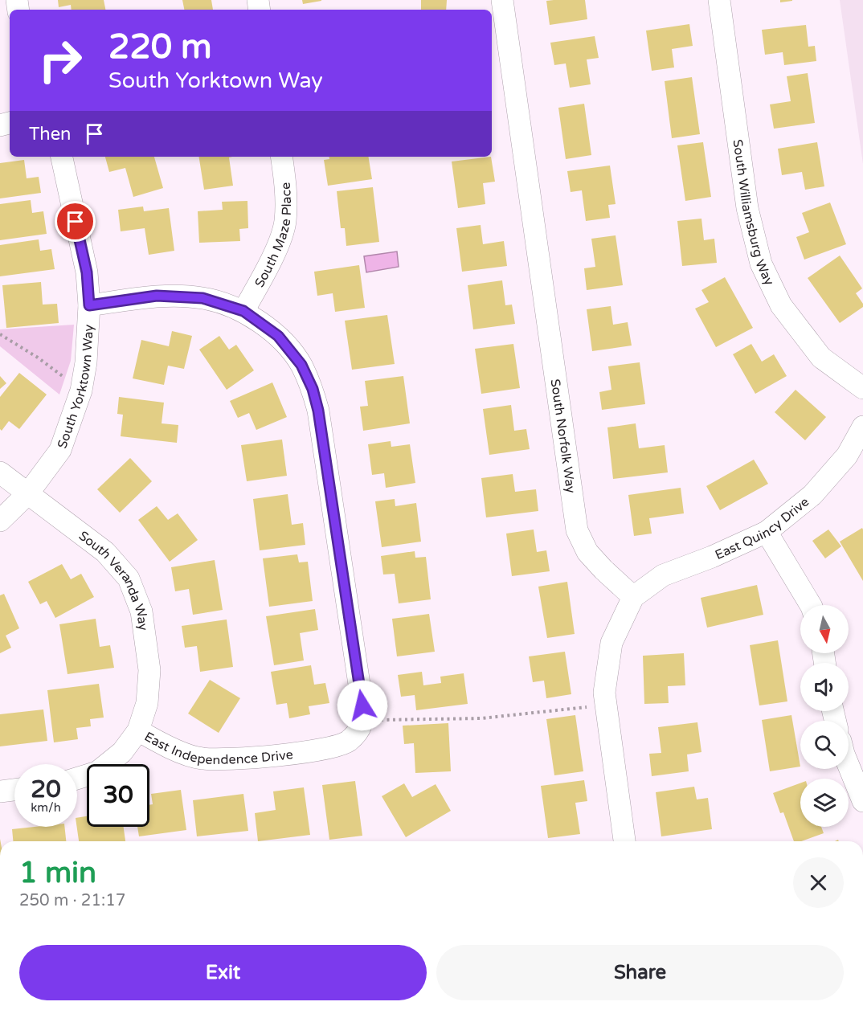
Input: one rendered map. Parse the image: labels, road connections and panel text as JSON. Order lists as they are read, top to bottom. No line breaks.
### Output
{"streets":{"street":["South Williamsburg Way","South Maze Place","South Yorktown Way","South Norfolk Way","East Quincy Drive","South Veranda Way","East Independence Drive"]},"crossings":[["South Yorktown Way","South Veranda Way"],["South Norfolk Way","East Quincy Drive"],["South Veranda Way","East Independence Drive"]],"north":"bottom","page":{"turn":["220 m","South Yorktown Way"],"then":"Then","speed":"20 km/h","limit":"30","heading":["1 min","250 m · 21:17"],"buttons":["Exit","Share"]}}
